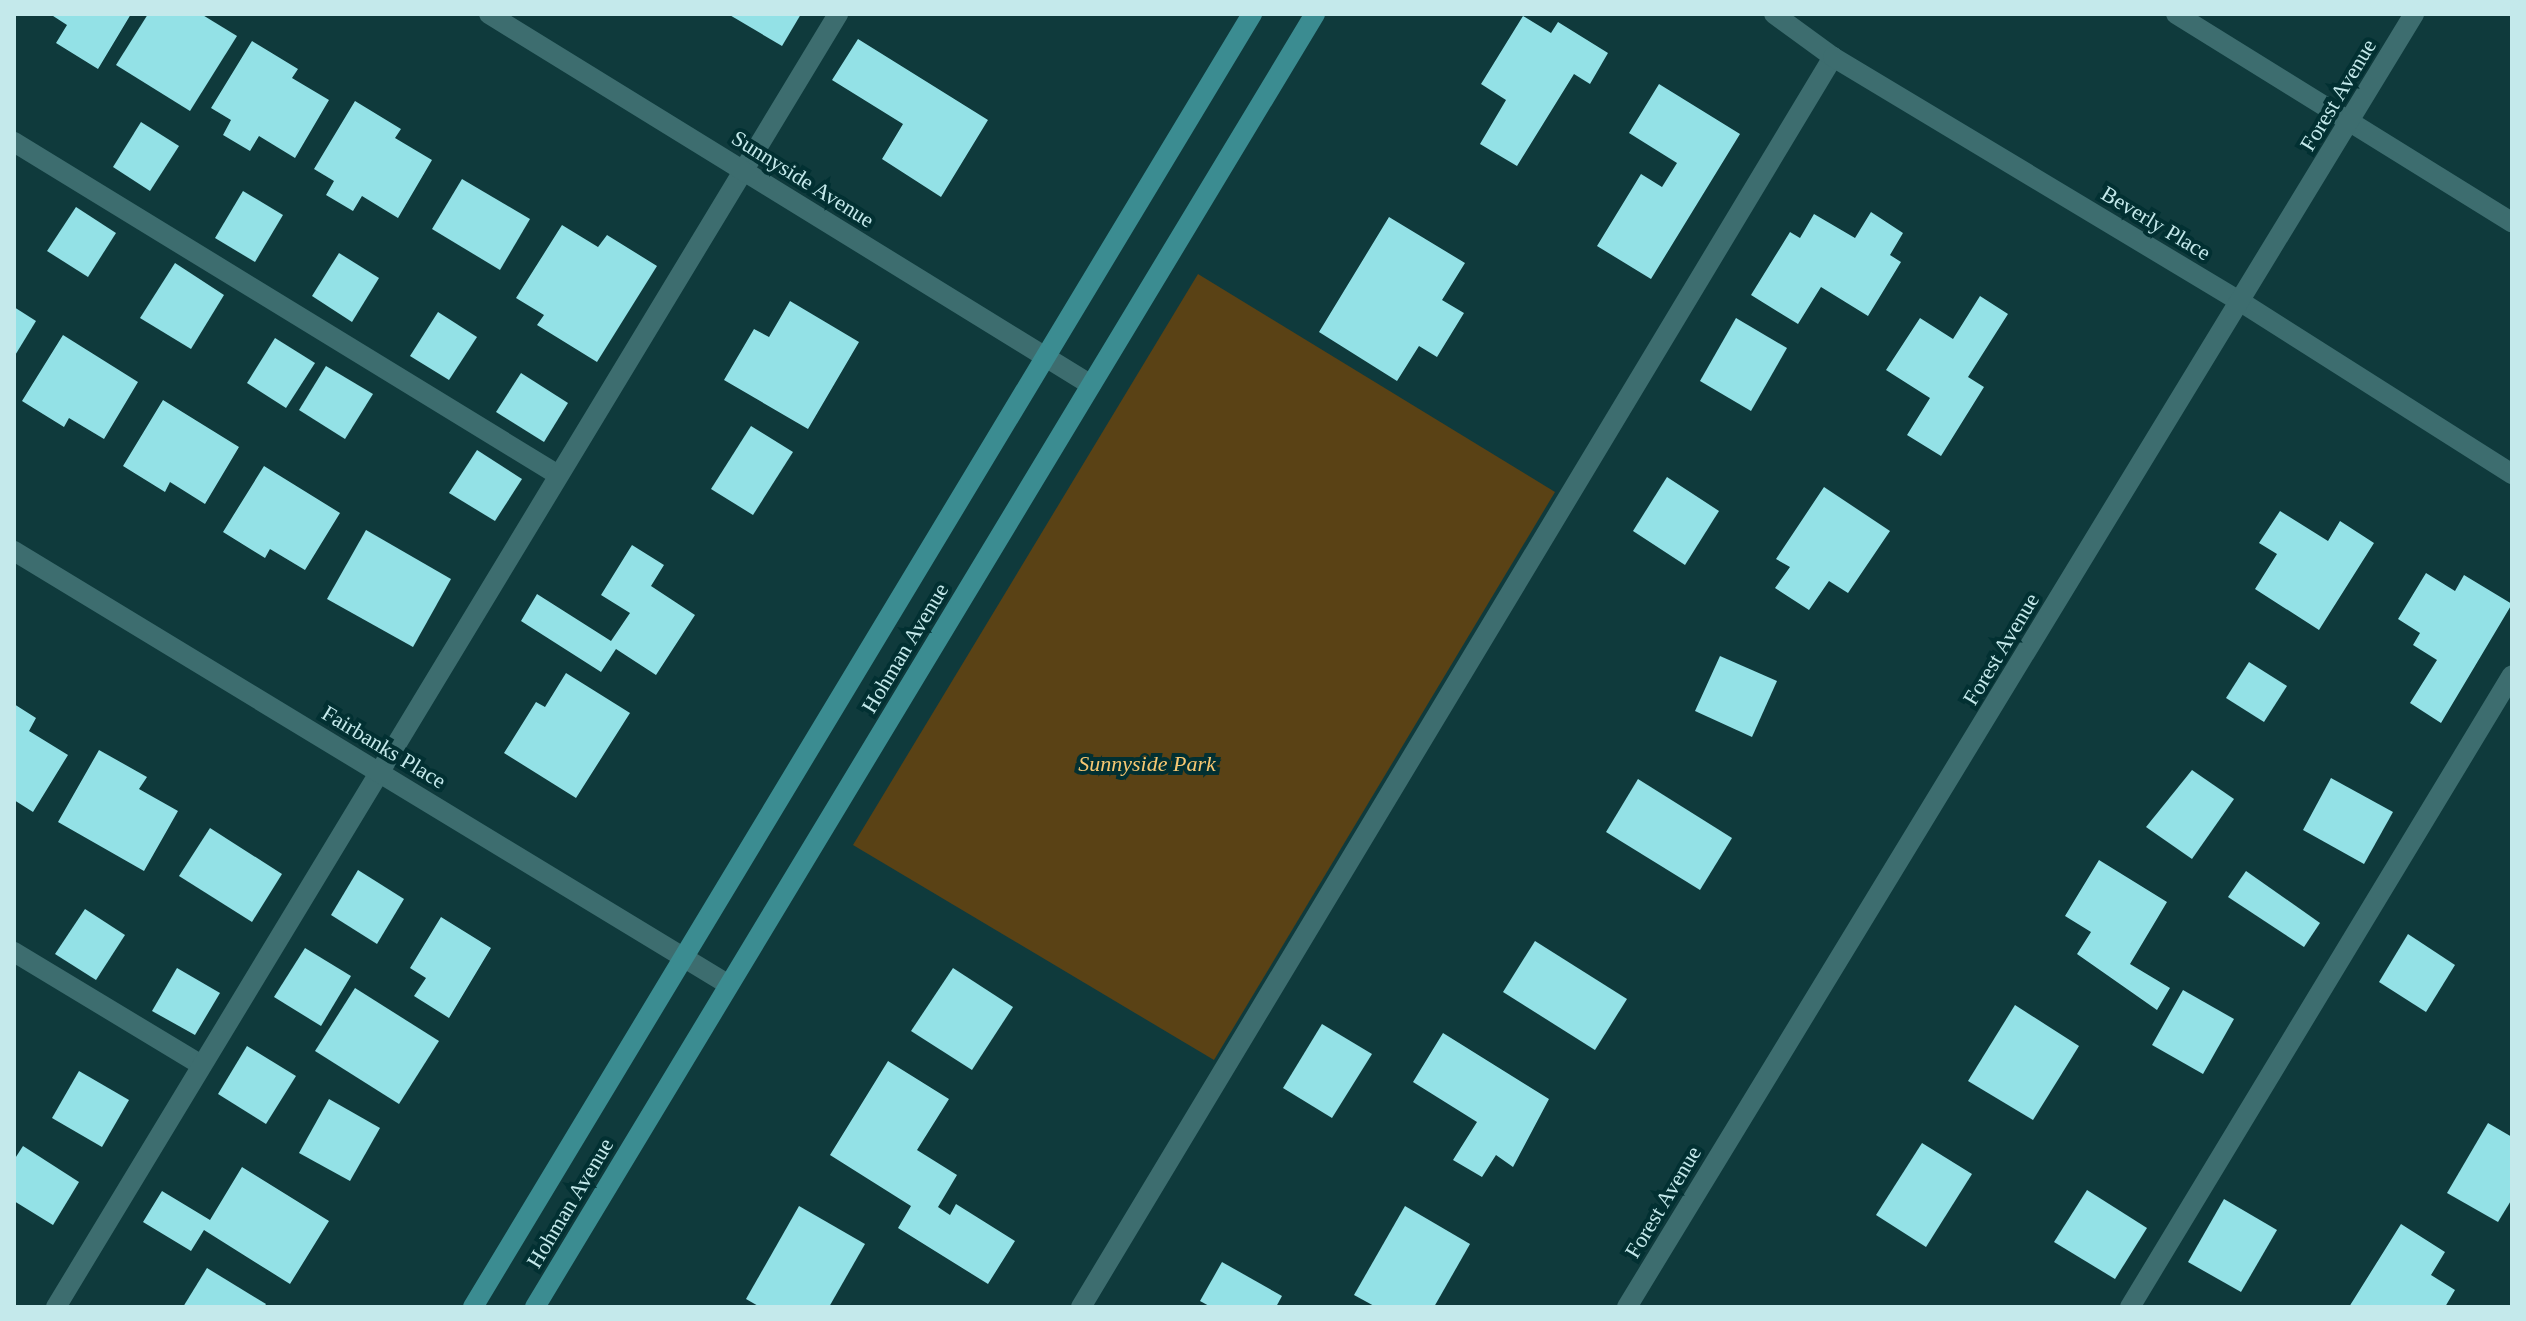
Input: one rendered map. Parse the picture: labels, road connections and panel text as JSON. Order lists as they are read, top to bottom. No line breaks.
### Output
{"streets":{"main road":["Hohman Avenue"],"street":["Forest Avenue","Sunnyside Avenue","Beverly Place","Fairbanks Place"]},"crossings":[["Forest Avenue","Beverly Place"],["Sunnyside Avenue","Hohman Avenue"],["Hohman Avenue","Fairbanks Place"]],"parks":["Sunnyside Park"]}
